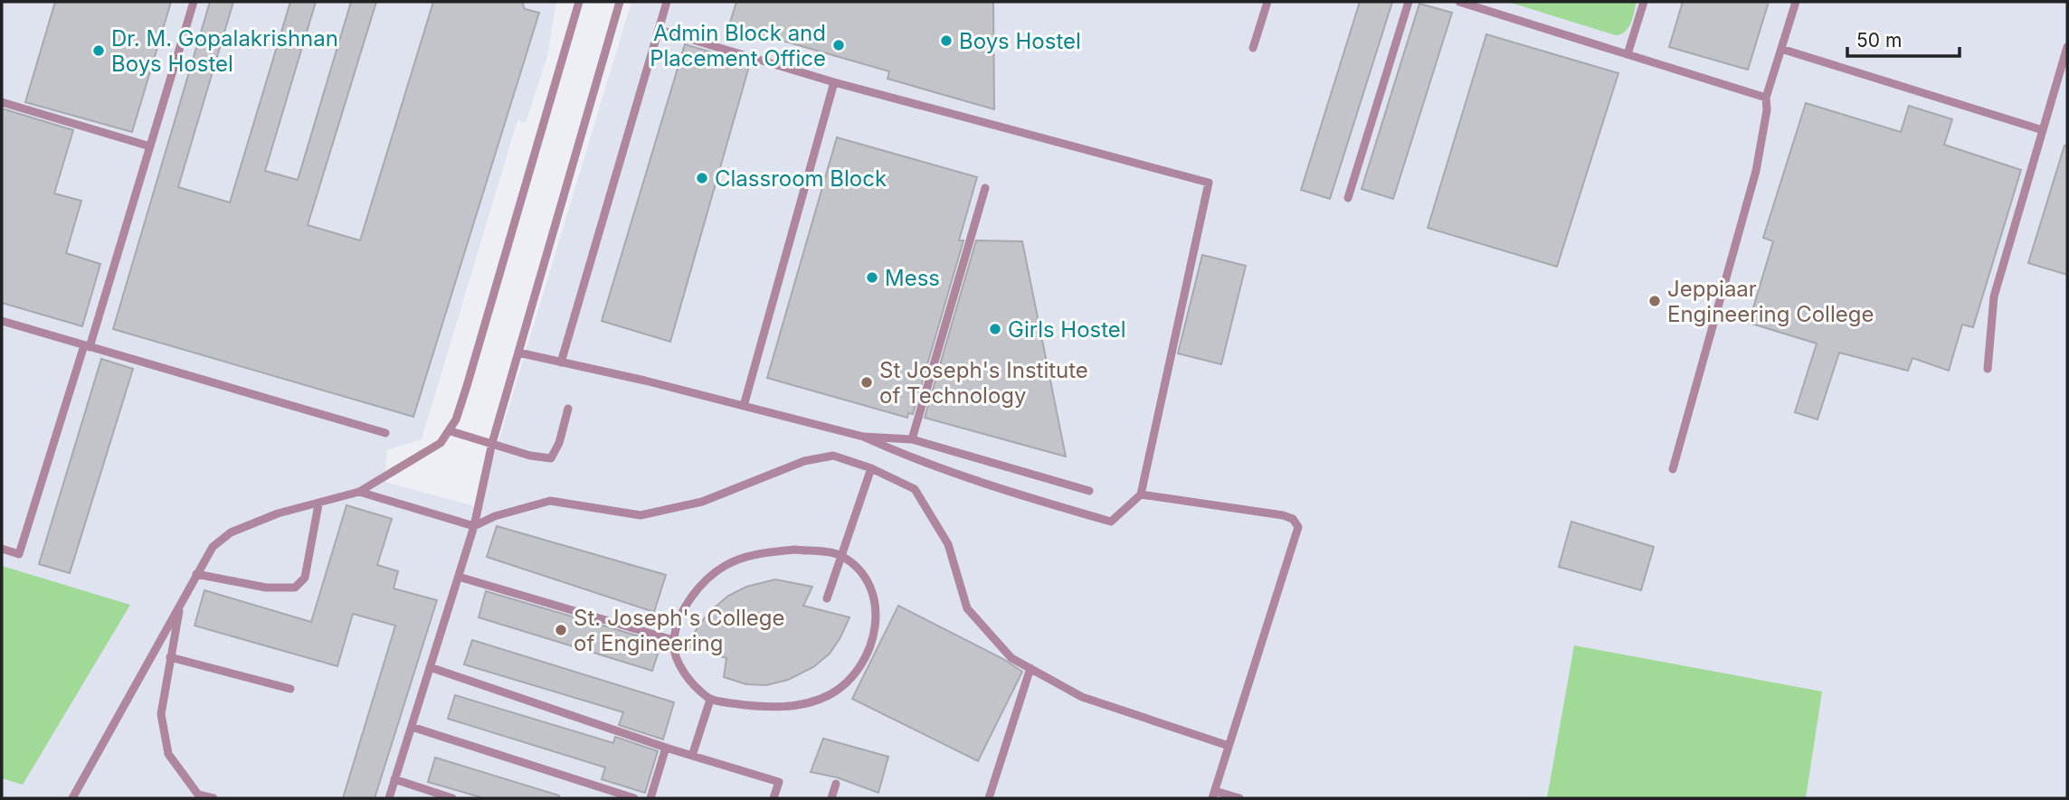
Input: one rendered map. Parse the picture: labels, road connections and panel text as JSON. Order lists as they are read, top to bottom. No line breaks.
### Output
{"places":["Boys Hostel","Admin Block and Placement Office","Dr. M. Gopalakrishnan Boys Hostel","Classroom Block","Mess","Jeppiaar Engineering College","Girls Hostel","St Joseph's Institute of Technology","St. Joseph's College of Engineering"],"scale_bar":"50 m"}
